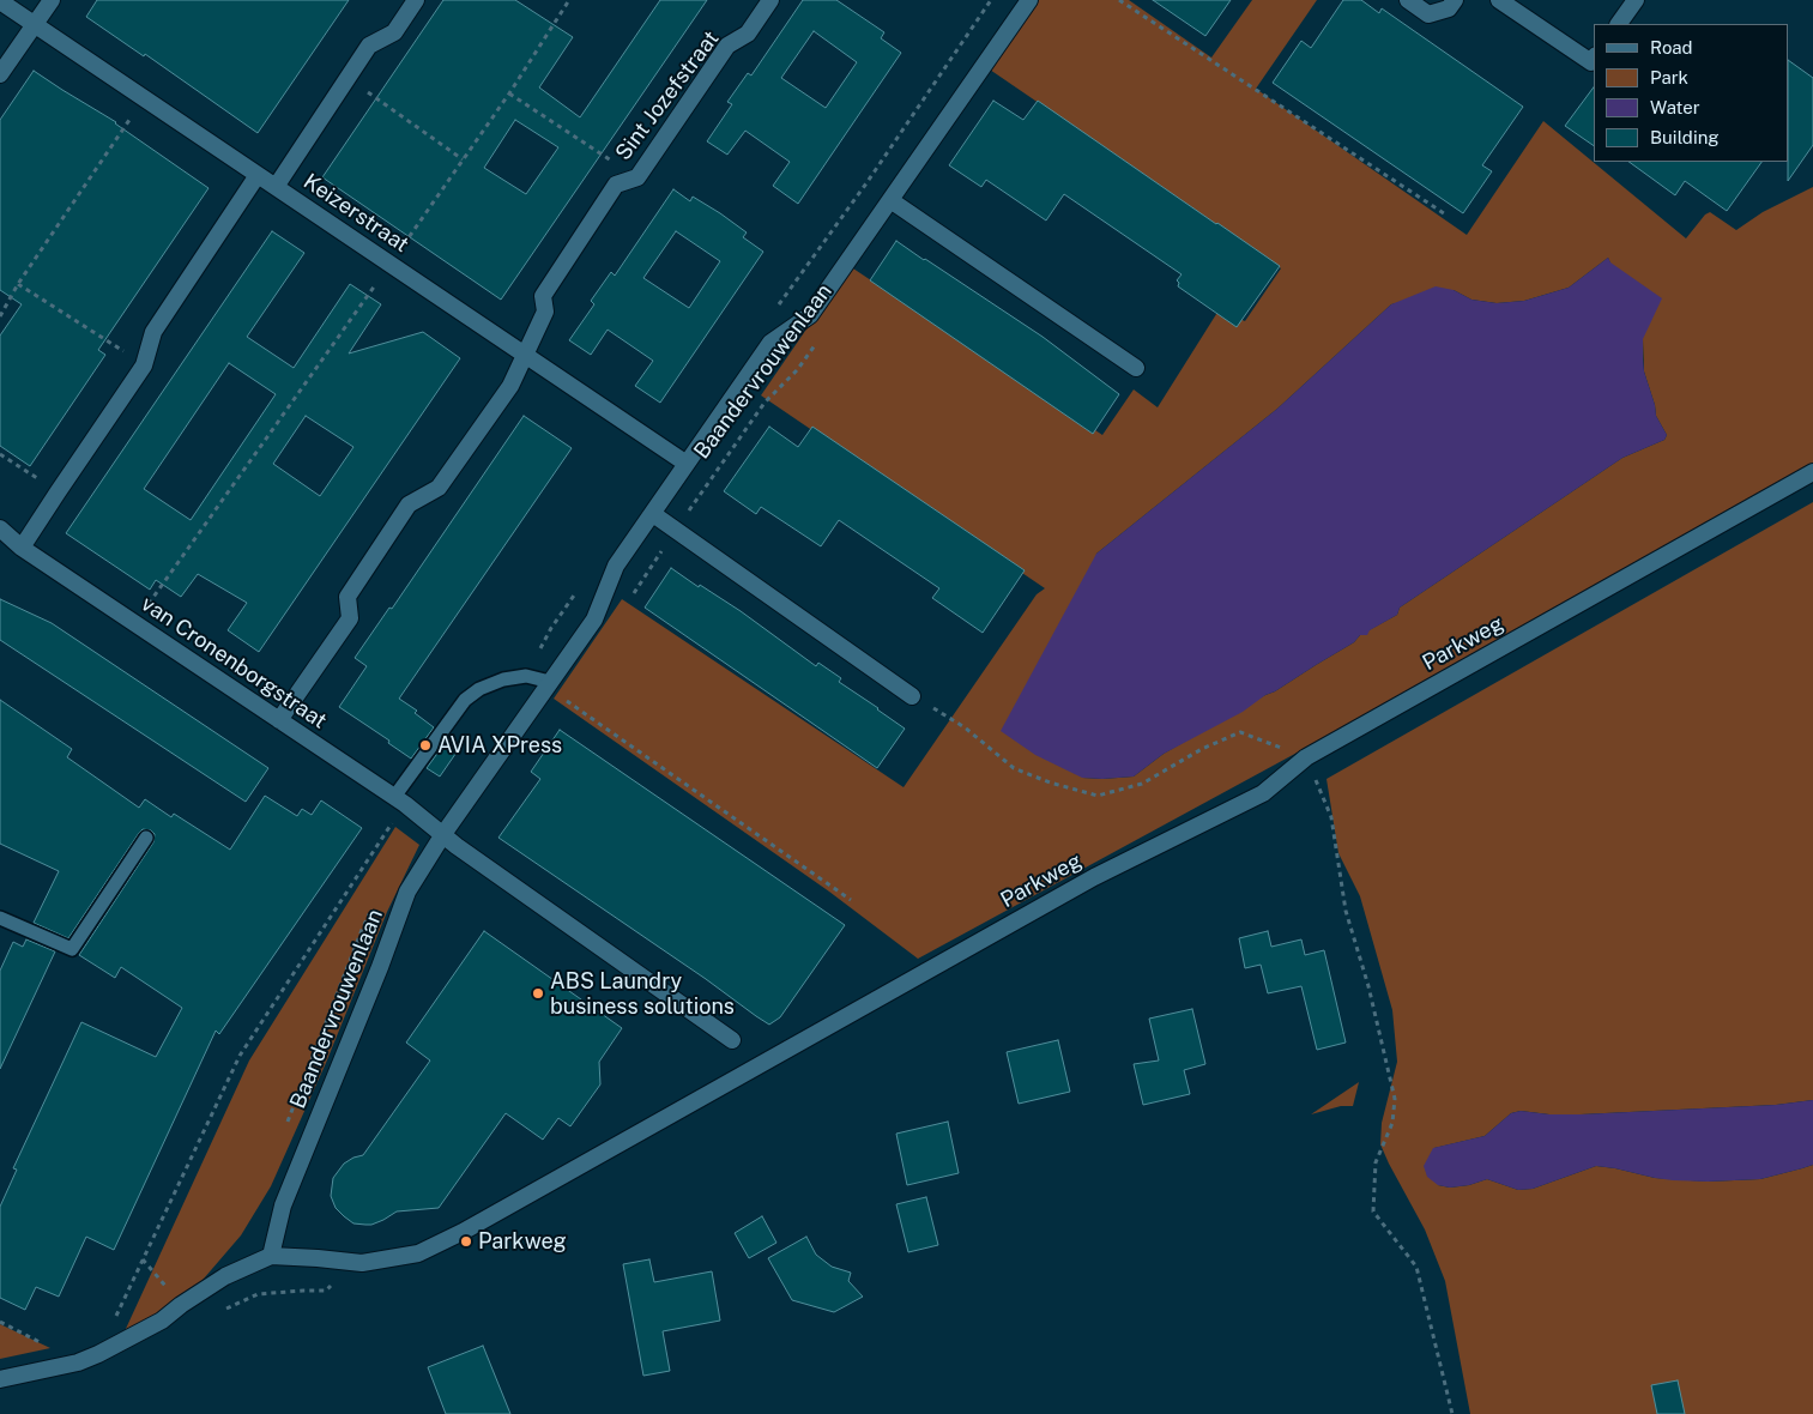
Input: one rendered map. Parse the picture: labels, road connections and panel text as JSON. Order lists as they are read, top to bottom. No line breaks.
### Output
{"streets":{"street":["Sint Jozefstraat","Keizerstraat","Baandervrouwenlaan","Parkweg","van Cronenborgstraat"]},"crossings":[["Sint Jozefstraat","Keizerstraat"],["Sint Jozefstraat","van Cronenborgstraat"],["Keizerstraat","Baandervrouwenlaan"],["Baandervrouwenlaan","Parkweg"],["Baandervrouwenlaan","van Cronenborgstraat"]],"places":["AVIA XPress","ABS Laundry business solutions","Parkweg"],"legend":["Road","Park","Water","Building"]}
